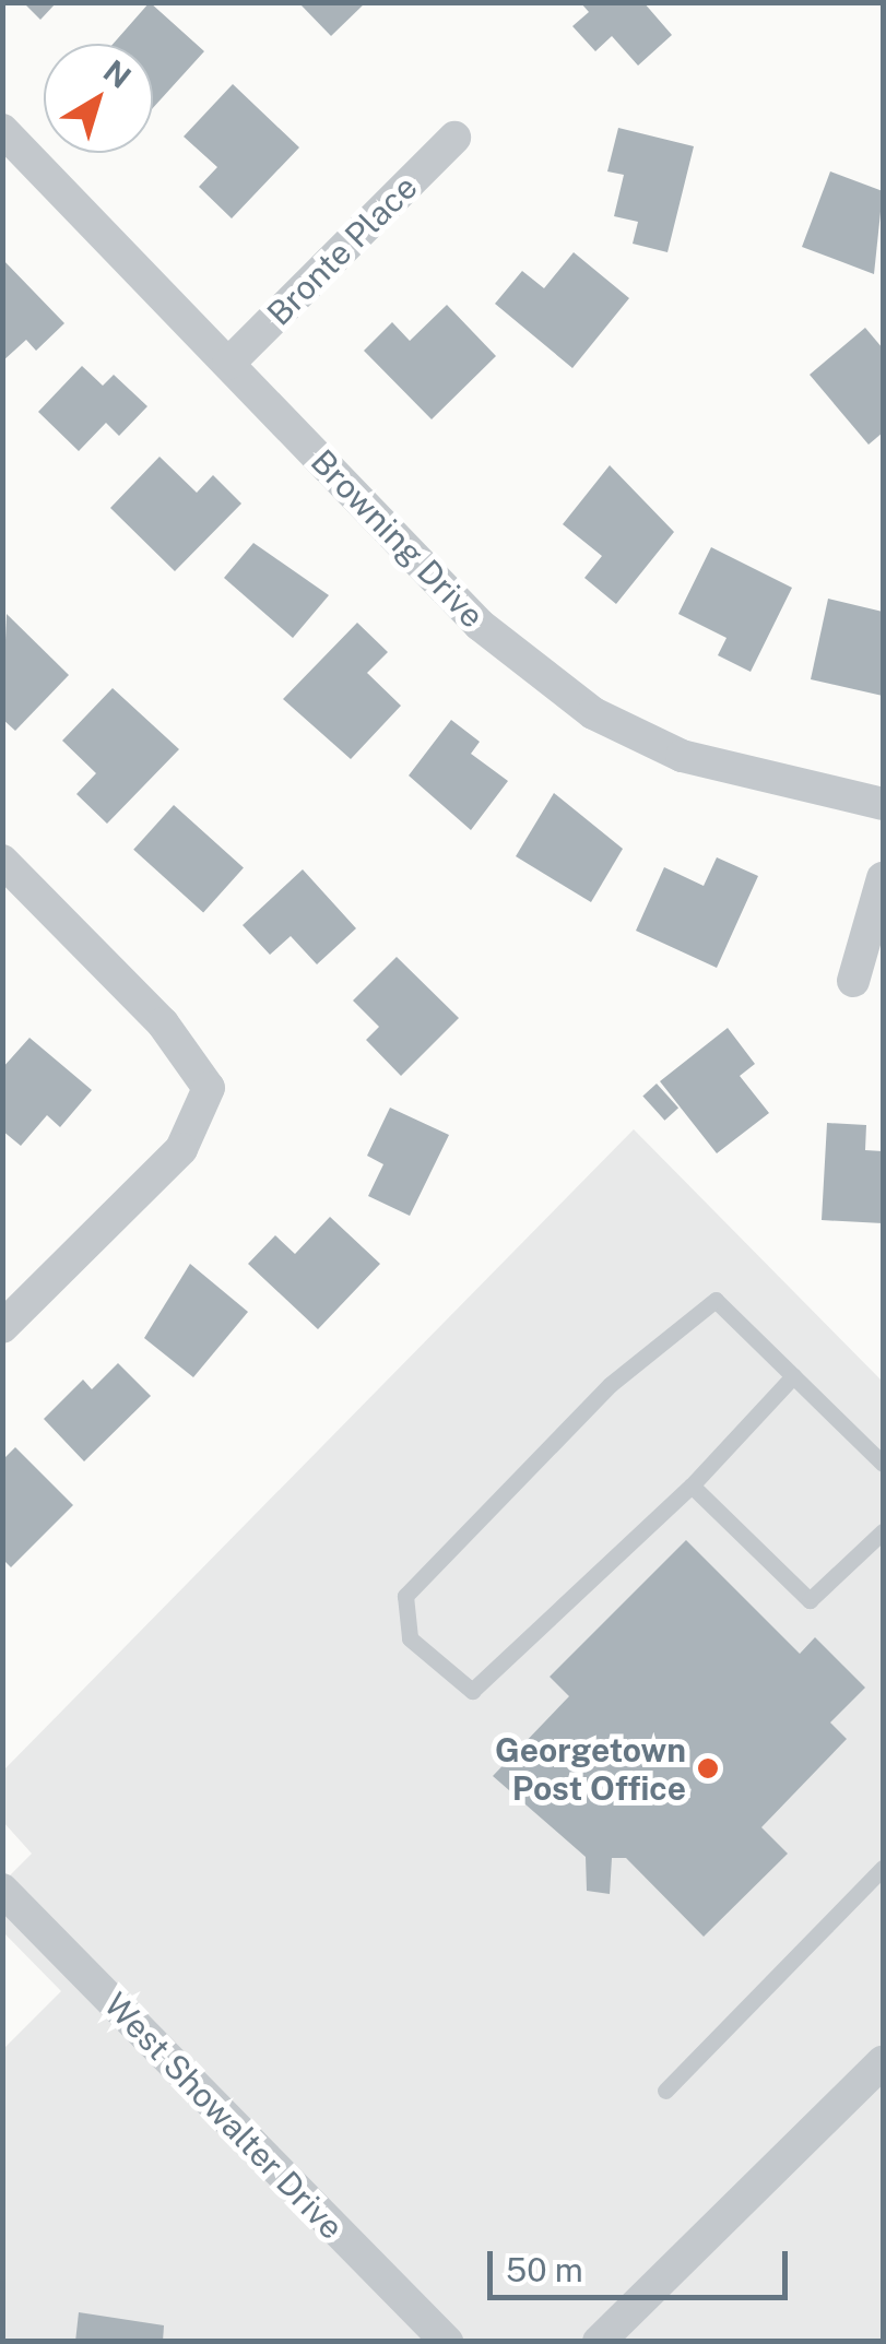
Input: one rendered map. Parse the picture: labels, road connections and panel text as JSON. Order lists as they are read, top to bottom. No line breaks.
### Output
{"streets":{"street":["Bronte Place","Browning Drive","West Showalter Drive"]},"crossings":[["Bronte Place","Browning Drive"]],"places":["Georgetown Post Office"],"scale_bar":"50 m","north":"top right"}
